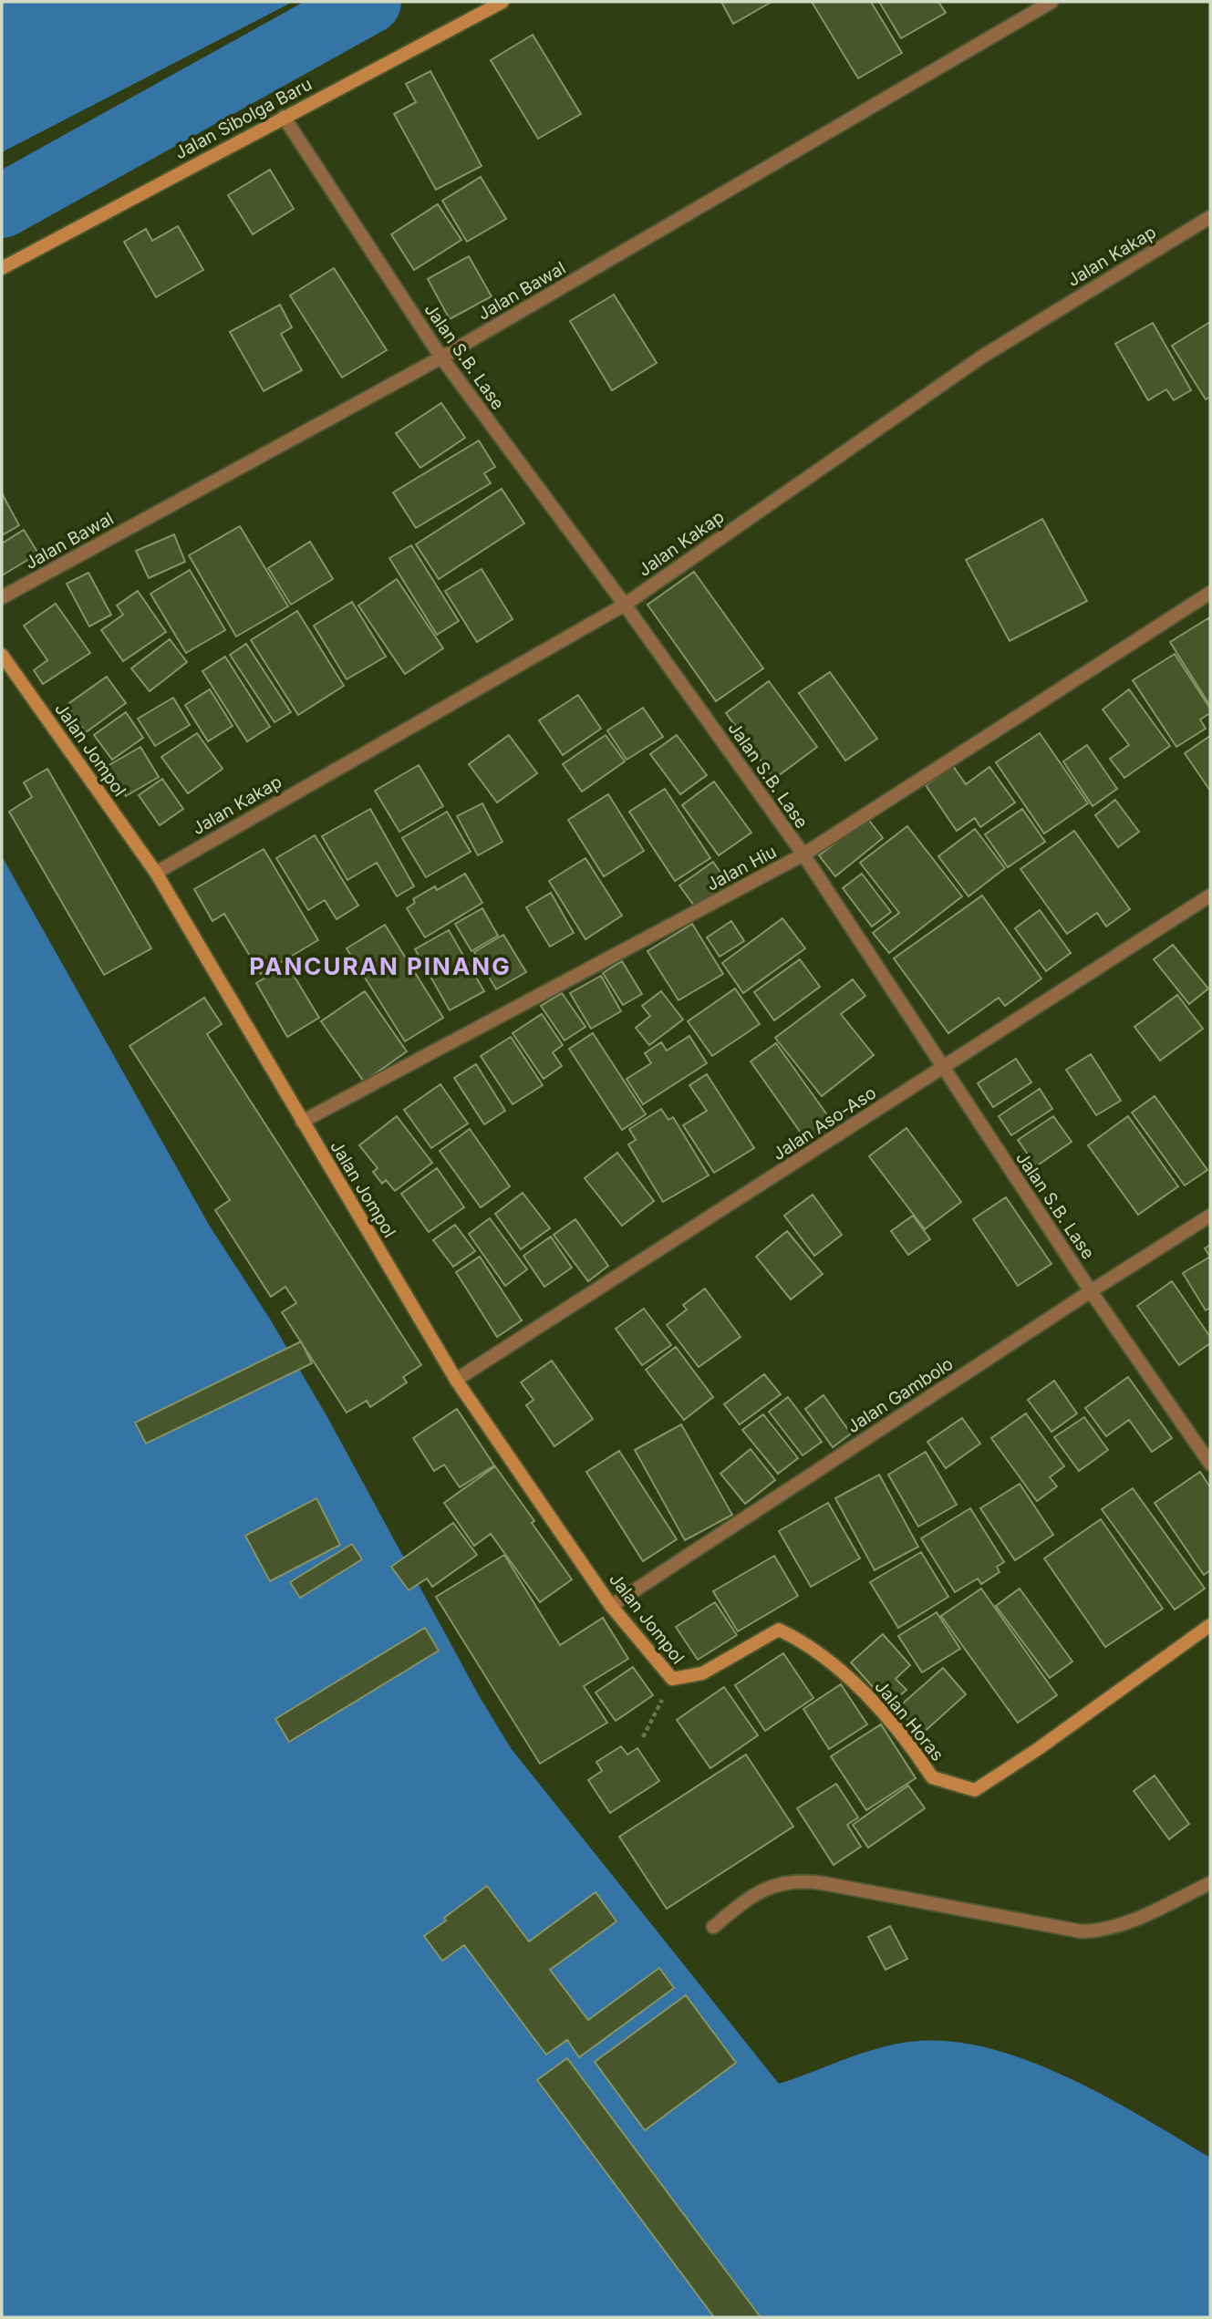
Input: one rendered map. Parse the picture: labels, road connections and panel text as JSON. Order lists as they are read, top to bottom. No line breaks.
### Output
{"streets":{"street":["Jalan Sibolga Baru","Jalan Kakap","Jalan Bawal","Jalan S.B. Lase","Jalan Jompol","Jalan Hiu","Jalan Aso-Aso","Jalan Gambolo","Jalan Horas"]},"crossings":[["Jalan Sibolga Baru","Jalan S.B. Lase"],["Jalan Kakap","Jalan S.B. Lase"],["Jalan Kakap","Jalan Jompol"],["Jalan Bawal","Jalan S.B. Lase"],["Jalan S.B. Lase","Jalan Hiu"],["Jalan S.B. Lase","Jalan Aso-Aso"],["Jalan S.B. Lase","Jalan Gambolo"],["Jalan Jompol","Jalan Hiu"],["Jalan Jompol","Jalan Aso-Aso"],["Jalan Jompol","Jalan Gambolo"],["Jalan Jompol","Jalan Horas"]],"districts":["PANCURAN PINANG"]}
